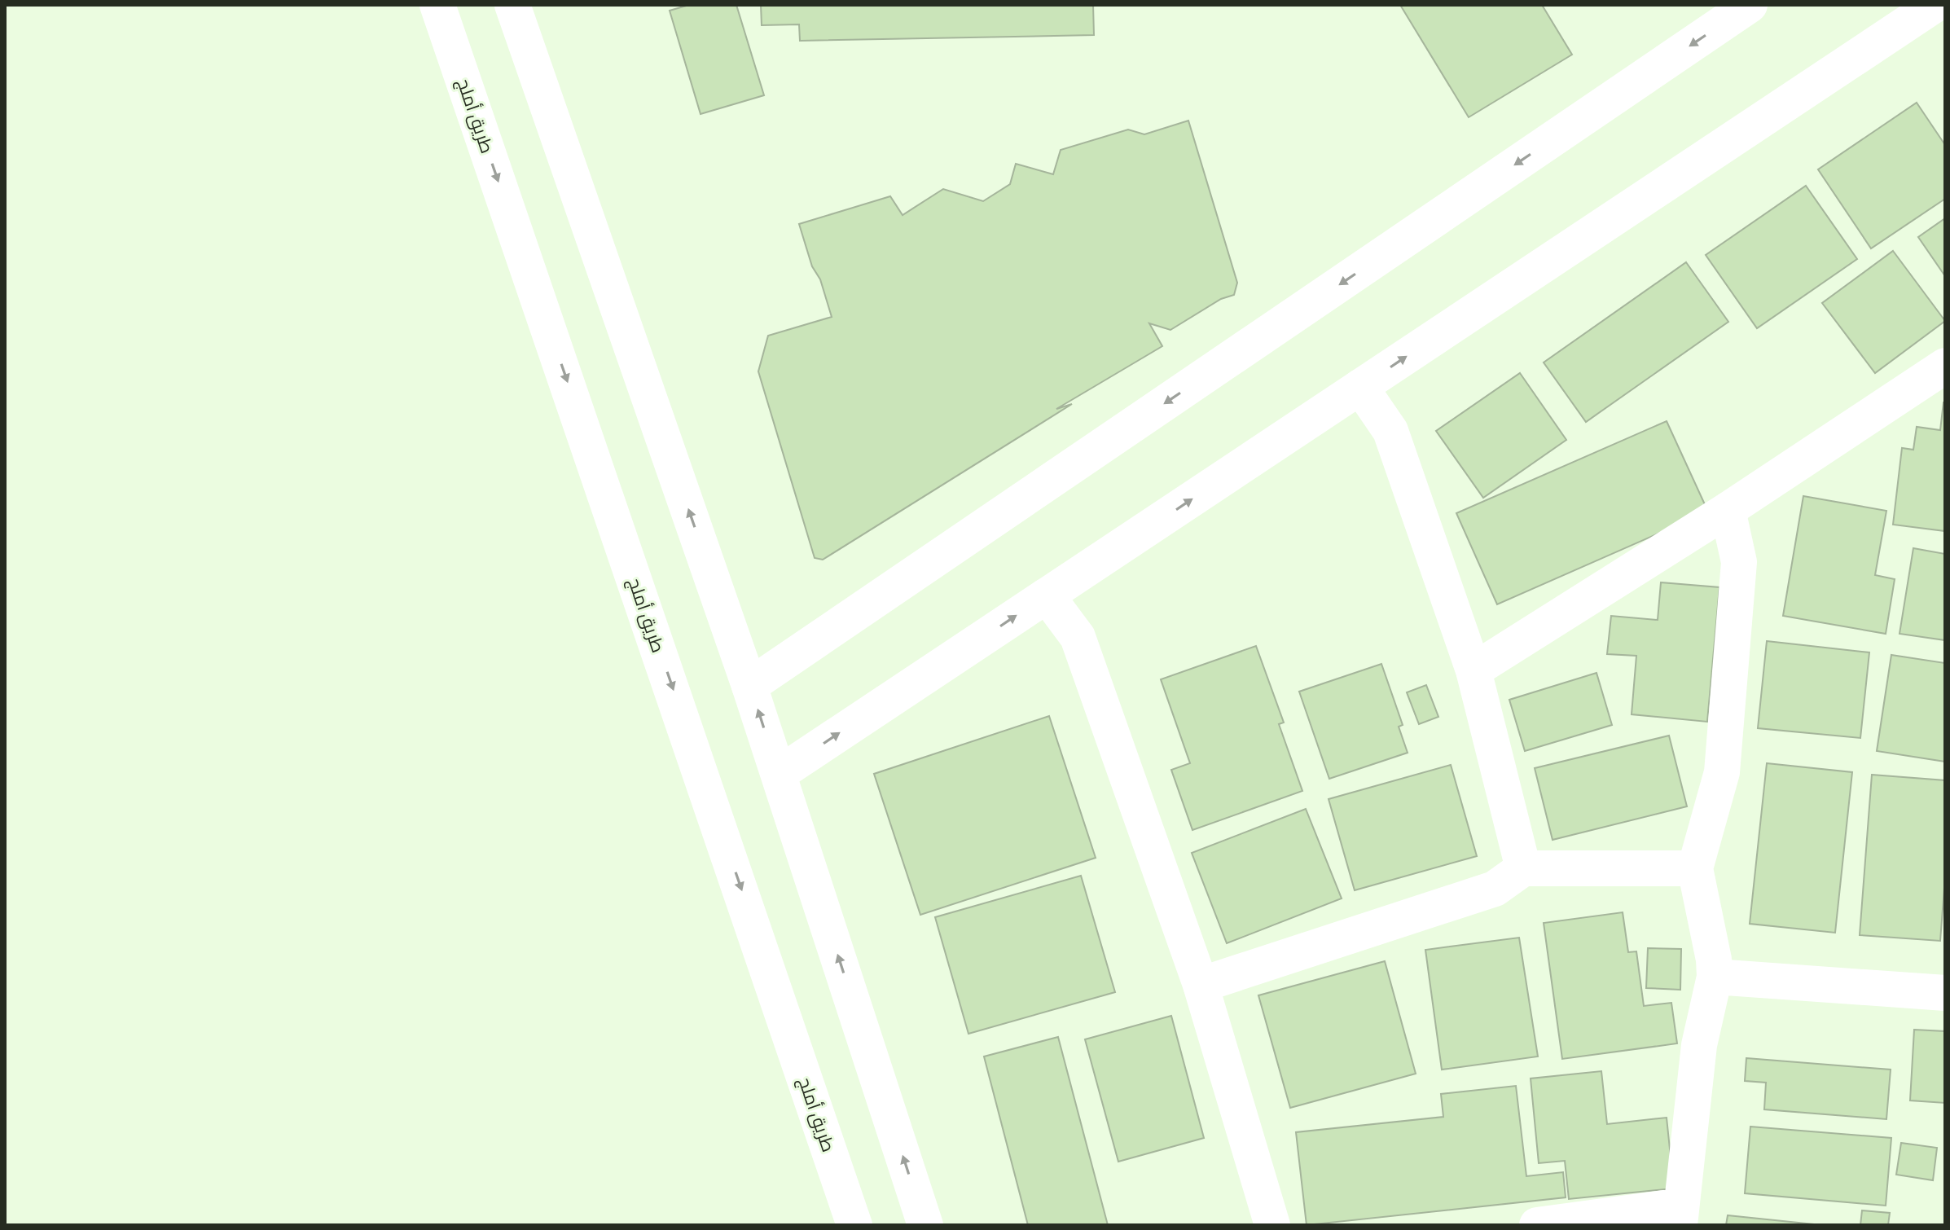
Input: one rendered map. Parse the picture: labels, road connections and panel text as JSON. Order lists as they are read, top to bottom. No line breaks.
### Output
{"streets":{"main road":["طريق أملج"]}}
